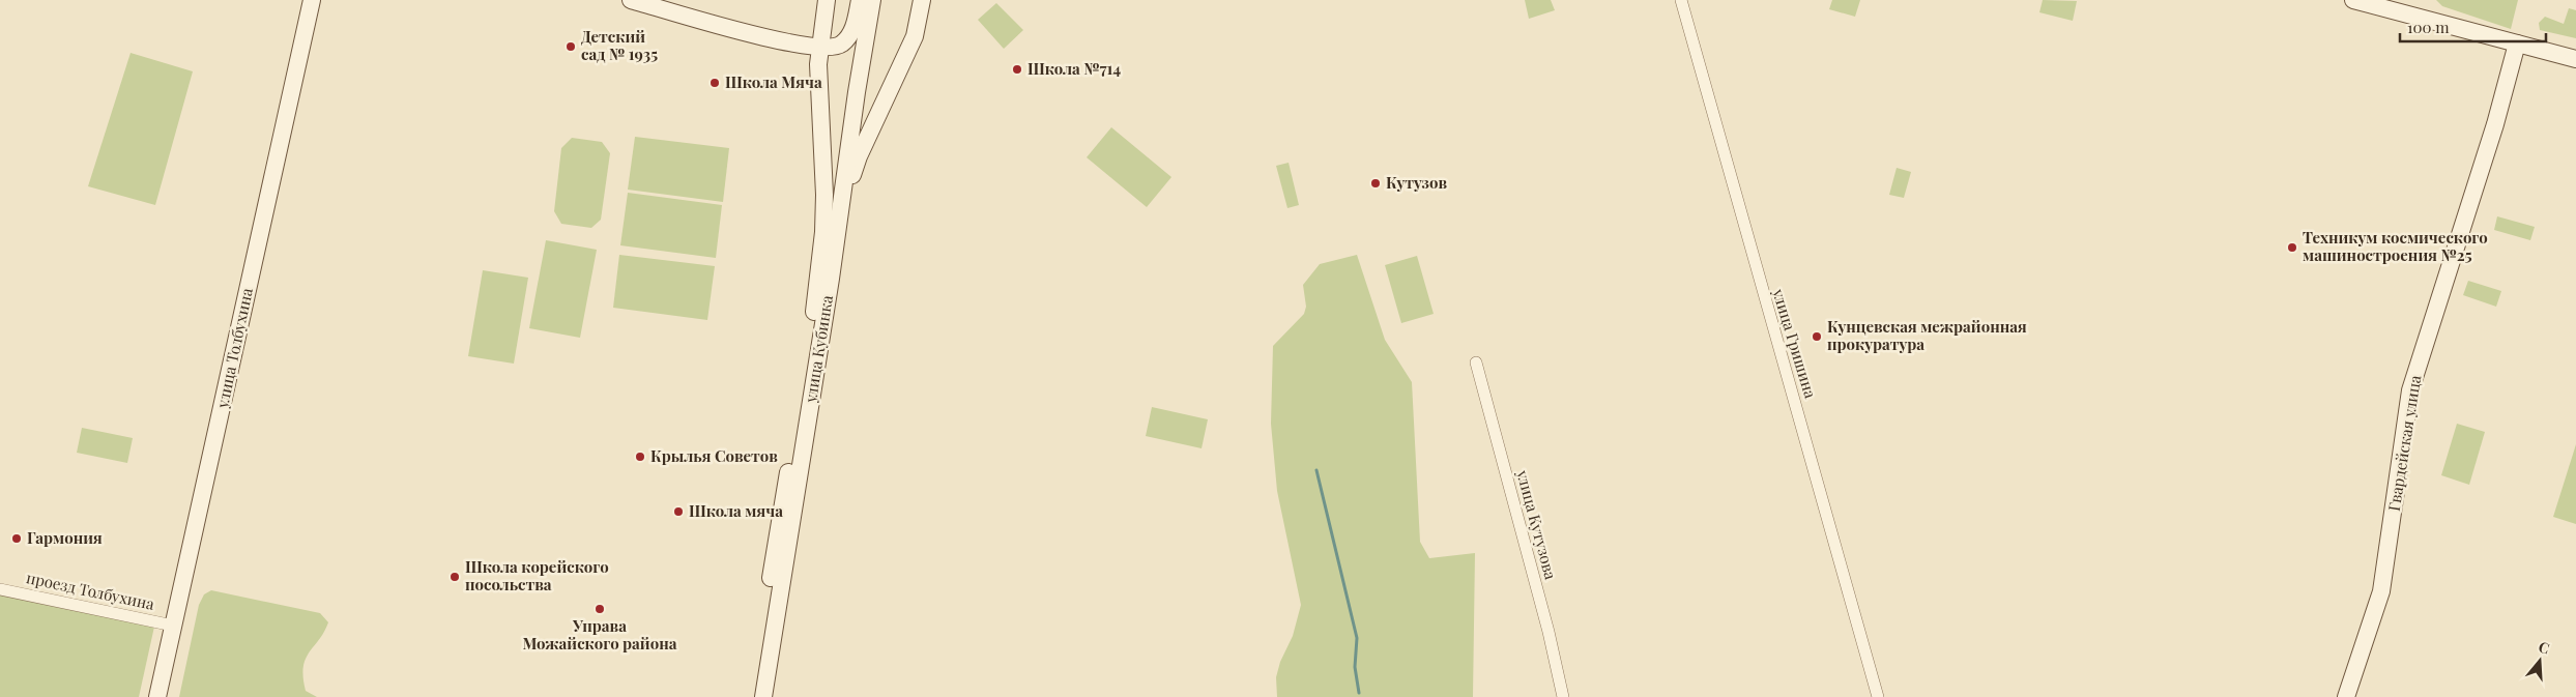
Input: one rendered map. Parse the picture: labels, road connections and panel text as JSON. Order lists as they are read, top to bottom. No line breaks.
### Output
{"streets":{"street":["улица Гришина","улица Толбухина","улица Кубинка","Гвардейская улица","улица Кутузова","проезд Толбухина"]},"crossings":[["улица Толбухина","проезд Толбухина"]],"places":["Детский сад № 1935","Школа №714","Школа Мяча","Кутузов","Техникум космического машиностроения №25","Кунцевская межрайонная прокуратура","Крылья Советов","Школа мяча","Гармония","Школа корейского посольства","Управа Можайского района"],"scale_bar":"100 m","north":"top"}
